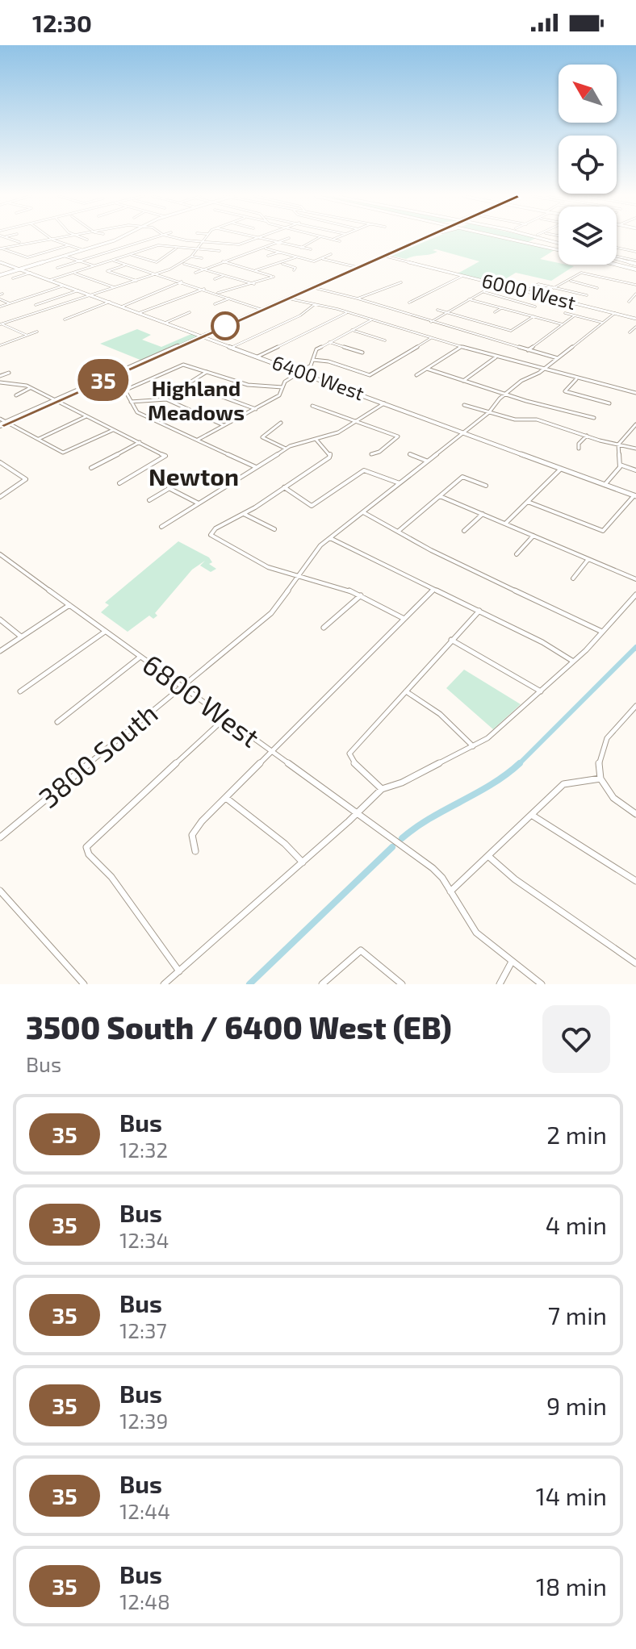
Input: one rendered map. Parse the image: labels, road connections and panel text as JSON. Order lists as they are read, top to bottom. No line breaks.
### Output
{"streets":{"street":["6000 West","6400 West","6800 West","3800 South"]},"crossings":[["6000 West","3800 South"],["6400 West","3800 South"],["6800 West","3800 South"]],"districts":["Highland Meadows","Newton"],"lines":["bus line 35"],"north":"top left","page":{"status":"12:30","on_map":"35","heading":["3500 South / 6400 West (EB)","Bus"],"list":[{"mark":"35","name":"Bus","note":"12:32","value":"2 min"},{"mark":"35","name":"Bus","note":"12:34","value":"4 min"},{"mark":"35","name":"Bus","note":"12:37","value":"7 min"},{"mark":"35","name":"Bus","note":"12:39","value":"9 min"},{"mark":"35","name":"Bus","note":"12:44","value":"14 min"},{"mark":"35","name":"Bus","note":"12:48","value":"18 min"}]}}
